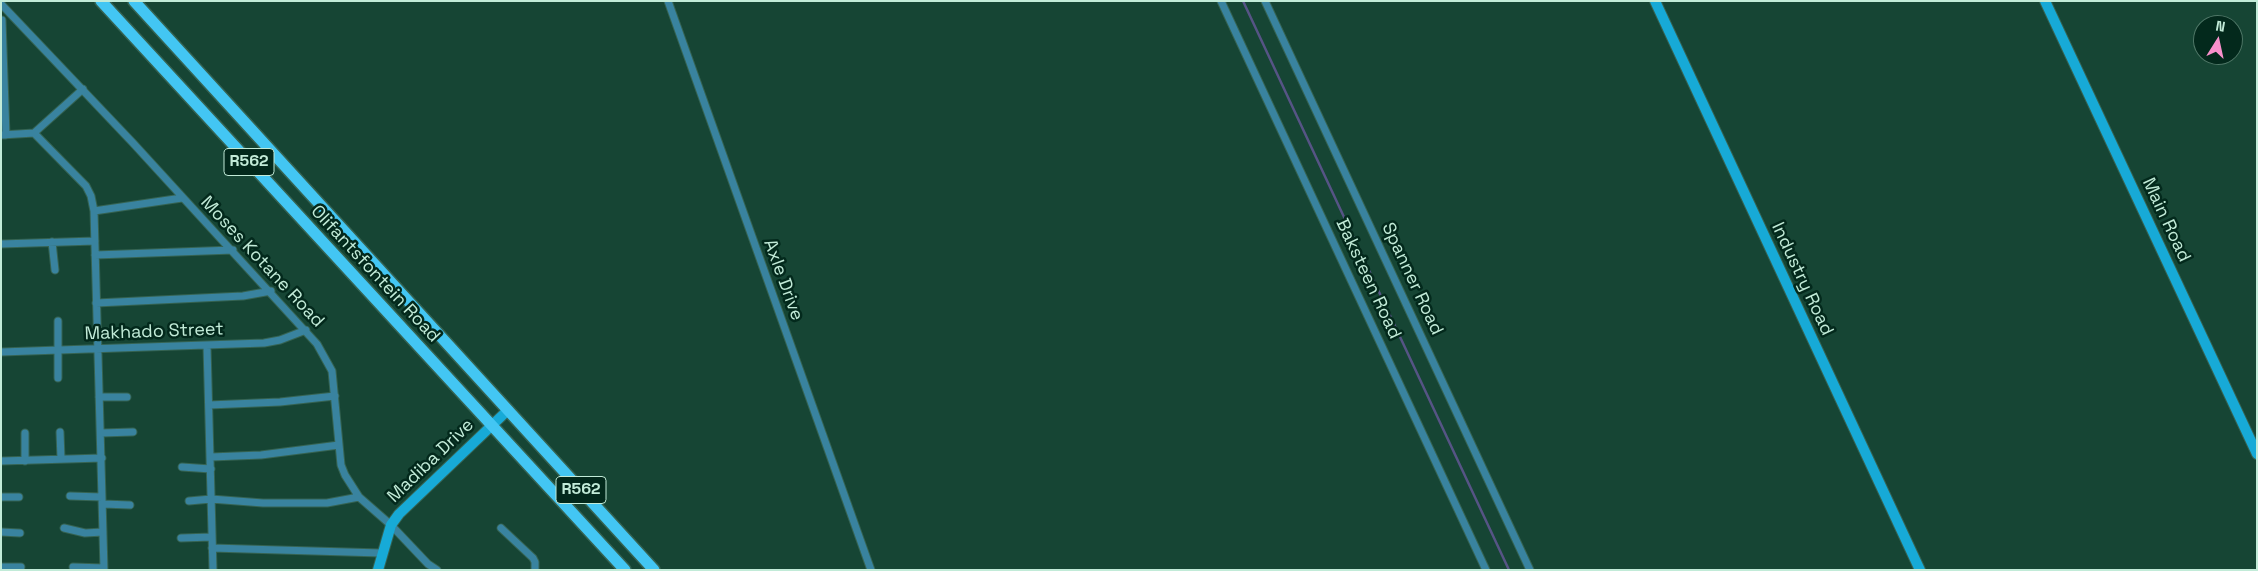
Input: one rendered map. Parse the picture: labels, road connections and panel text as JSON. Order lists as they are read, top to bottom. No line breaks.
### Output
{"streets":{"main road":["R562","Olifantsfontein Road"],"street":["Main Road","Moses Kotane Road","Baksteen Road","Spanner Road","Industry Road","Axle Drive","Makhado Street","Madiba Drive"]},"crossings":[["Moses Kotane Road","Makhado Street"],["Moses Kotane Road","Madiba Drive"],["Olifantsfontein Road","Madiba Drive"]],"north":"top"}
